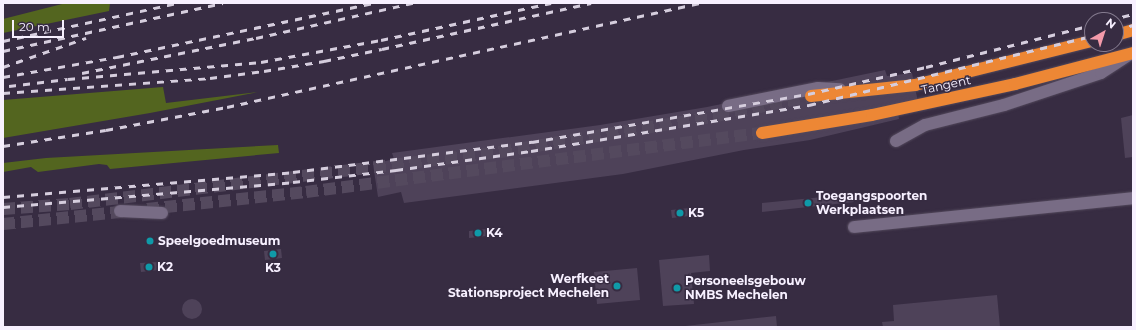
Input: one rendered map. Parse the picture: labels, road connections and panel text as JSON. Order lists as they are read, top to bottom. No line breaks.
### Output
{"streets":{"highway":["Tangent"]},"places":["Toegangspoorten Werkplaatsen","K5","K4","Speelgoedmuseum","K3","K2","Werfkeet Stationsproject Mechelen","Personeelsgebouw NMBS Mechelen"],"scale_bar":"20 m","north":"top right"}
